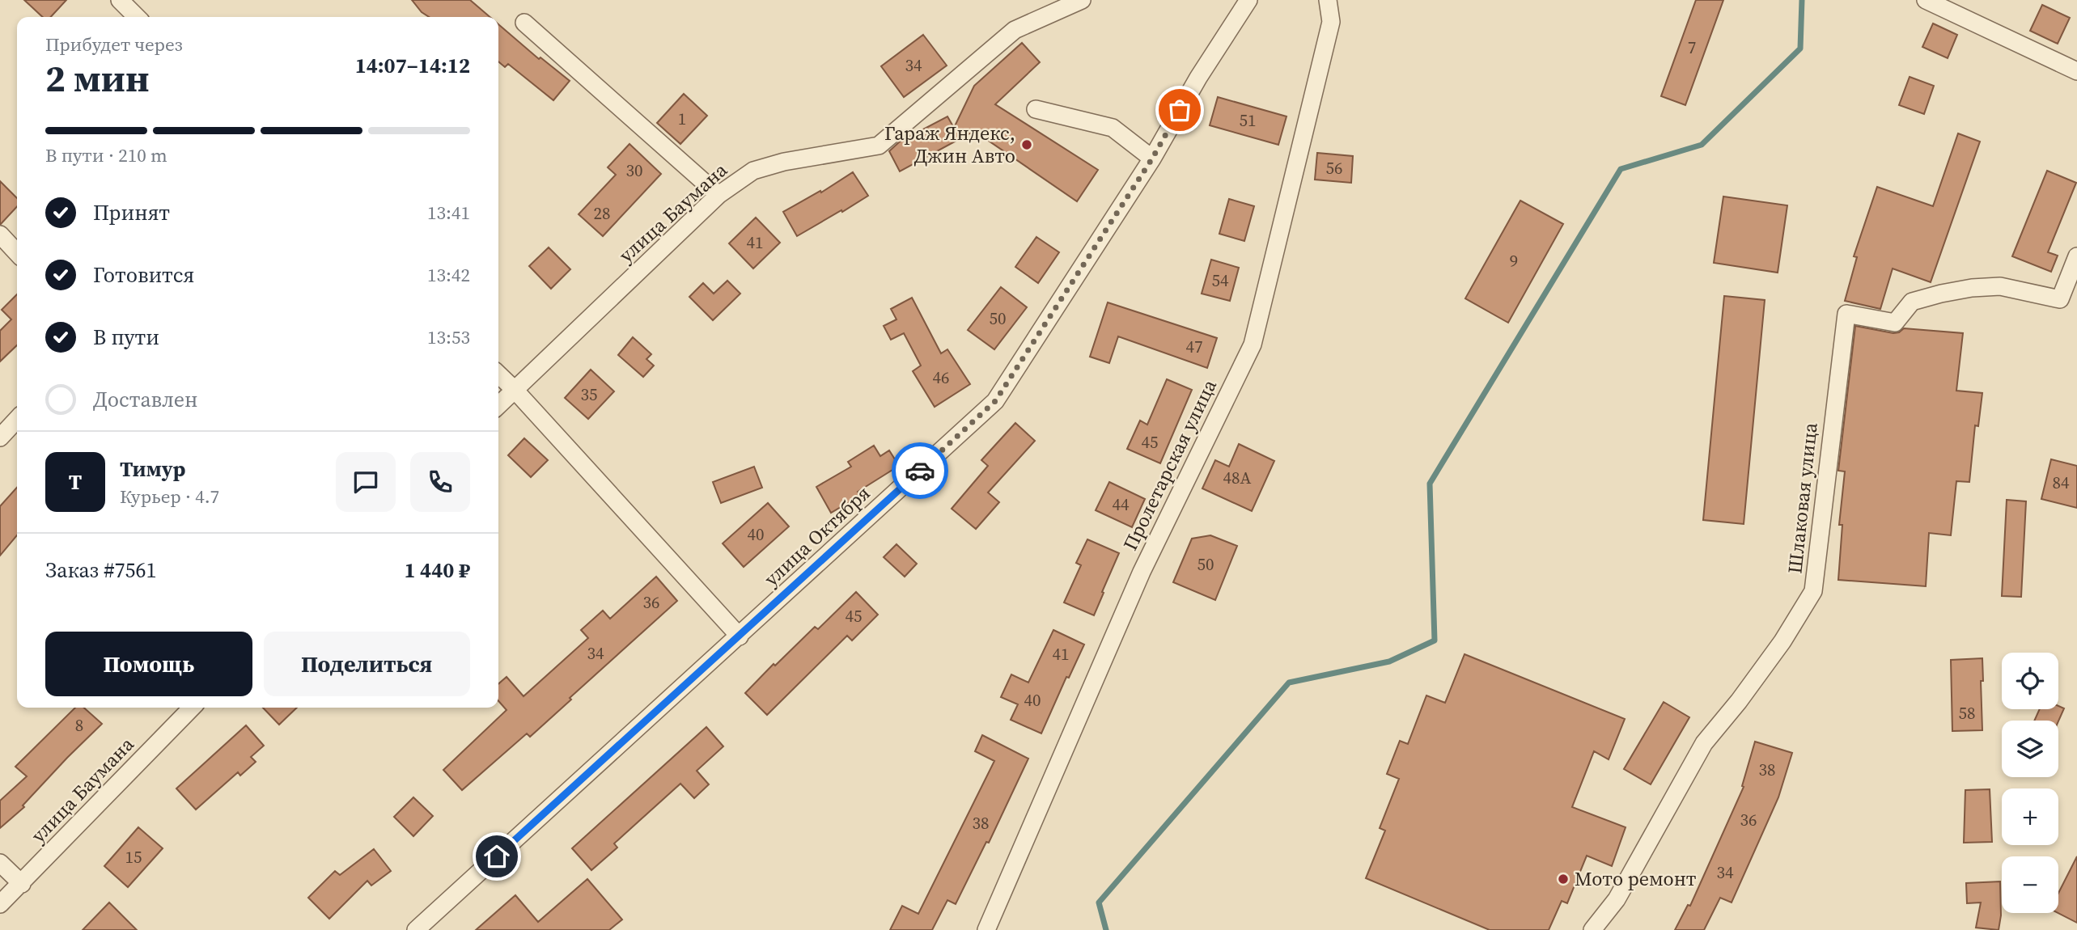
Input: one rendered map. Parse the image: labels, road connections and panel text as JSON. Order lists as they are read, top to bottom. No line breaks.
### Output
{"streets":{"street":["улица Баумана","Пролетарская улица","Шлаковая улица","улица Октября"]},"places":["Гараж Яндекс, Джин Авто","Мото ремонт"],"house_numbers":["7","34","1","51","56","30","28","41","9","54","50","47","46","35","45","48А","84","44","40","50","36","45","34","41","40","58","8","38","36","38","15","34"],"page":{"heading":["2 мин","Прибудет через","14:07–14:12"],"panel":["Тимур","Курьер · 4.7","Заказ #7561","1 440 ₽"],"bar":"В пути · 210 m","list":[["Принят","13:41"],["Готовится","13:42"],["В пути","13:53"],"Доставлен"],"round":"Т","buttons":["Помощь","Поделиться"],"map_buttons":["+","−"]}}
